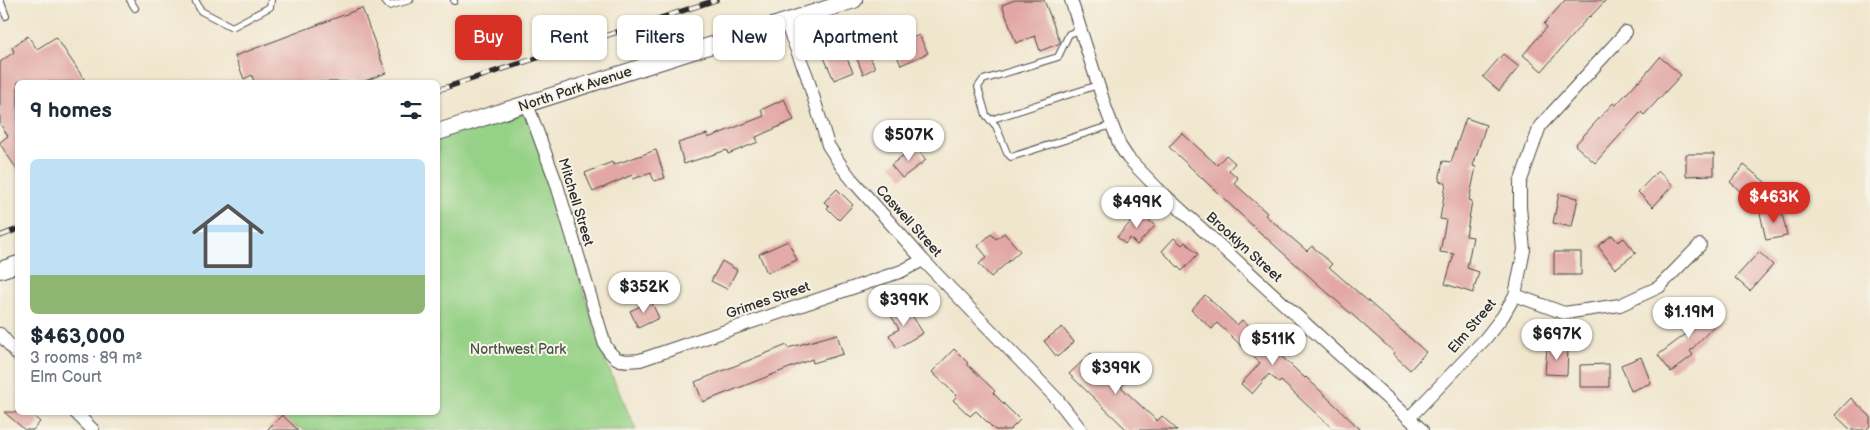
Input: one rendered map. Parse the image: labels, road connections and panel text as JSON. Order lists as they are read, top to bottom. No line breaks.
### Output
{"streets":{"street":["North Park Avenue","Mitchell Street","Caswell Street","Brooklyn Street","Grimes Street","Elm Street"]},"crossings":[["North Park Avenue","Mitchell Street"],["North Park Avenue","Caswell Street"],["Mitchell Street","Grimes Street"],["Caswell Street","Grimes Street"],["Brooklyn Street","Elm Street"]],"parks":["Northwest Park"],"page":{"chip":["Buy","Rent","Filters","New","Apartment"],"heading":"9 homes","price":["$507K","$463K","$499K","$352K","$399K","$1.19M","$697K","$511K","$399K"],"list":[{"name":"$463,000","note":"3 rooms · 89 m² · Elm Court"}]}}
